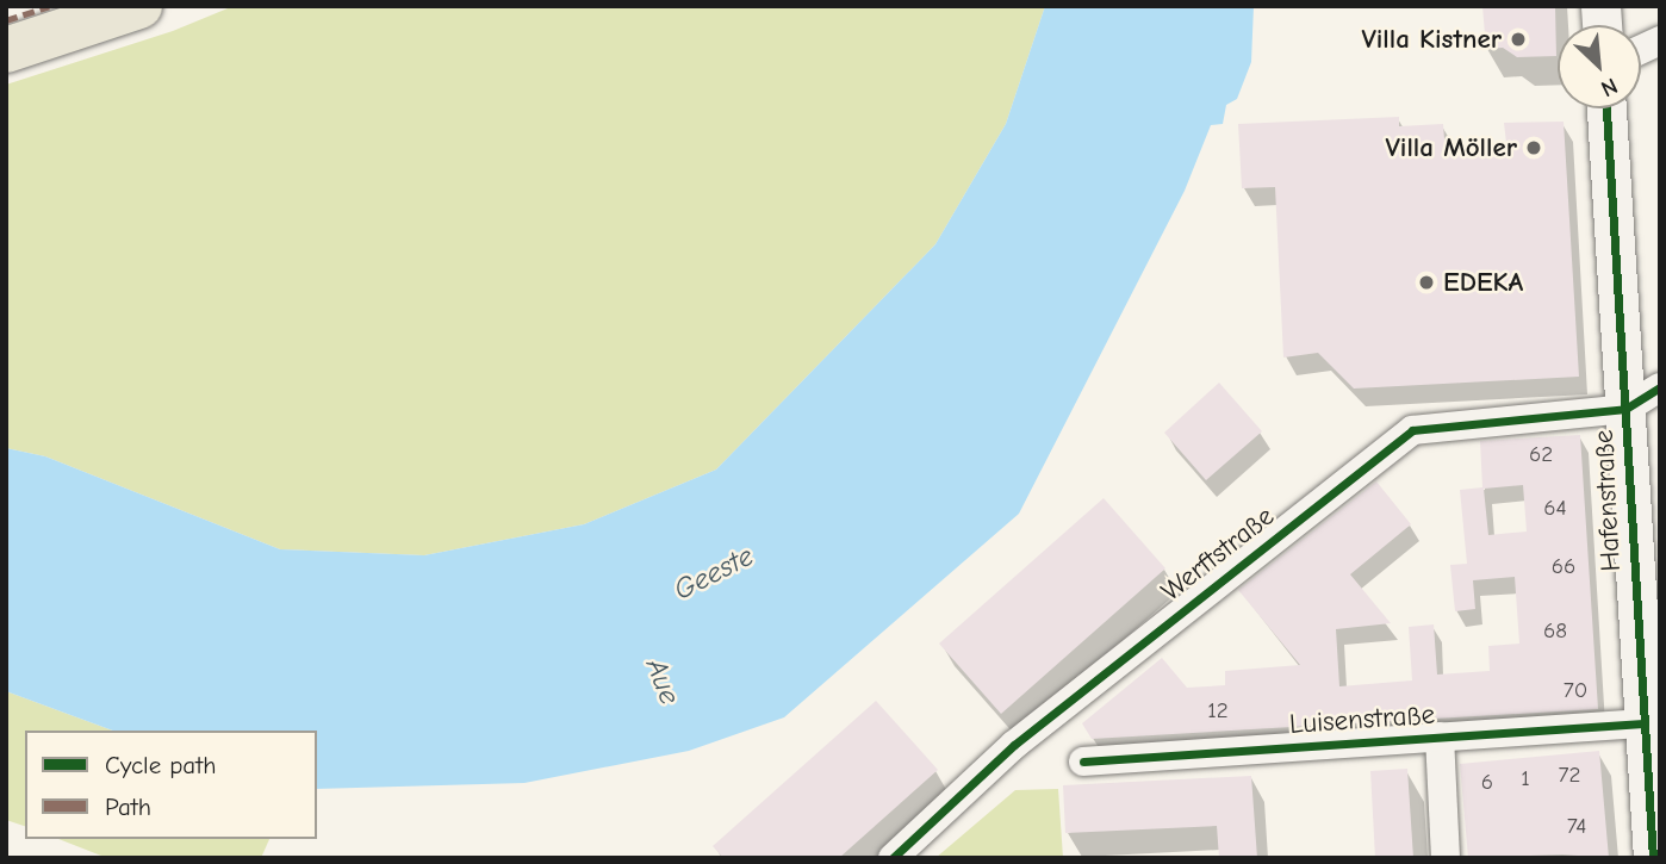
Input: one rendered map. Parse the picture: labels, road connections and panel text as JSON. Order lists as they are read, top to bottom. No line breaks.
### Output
{"streets":{"main road":["Hafenstraße"],"street":["Werftstraße","Luisenstraße"]},"crossings":[["Hafenstraße","Werftstraße"],["Hafenstraße","Luisenstraße"]],"water":["Geeste","Aue"],"places":["Villa Kistner","Villa Möller","EDEKA"],"house_numbers":["62","64","66","68","70","12","72","1","6","74"],"legend":["Cycle path","Path"],"north":"bottom right"}
